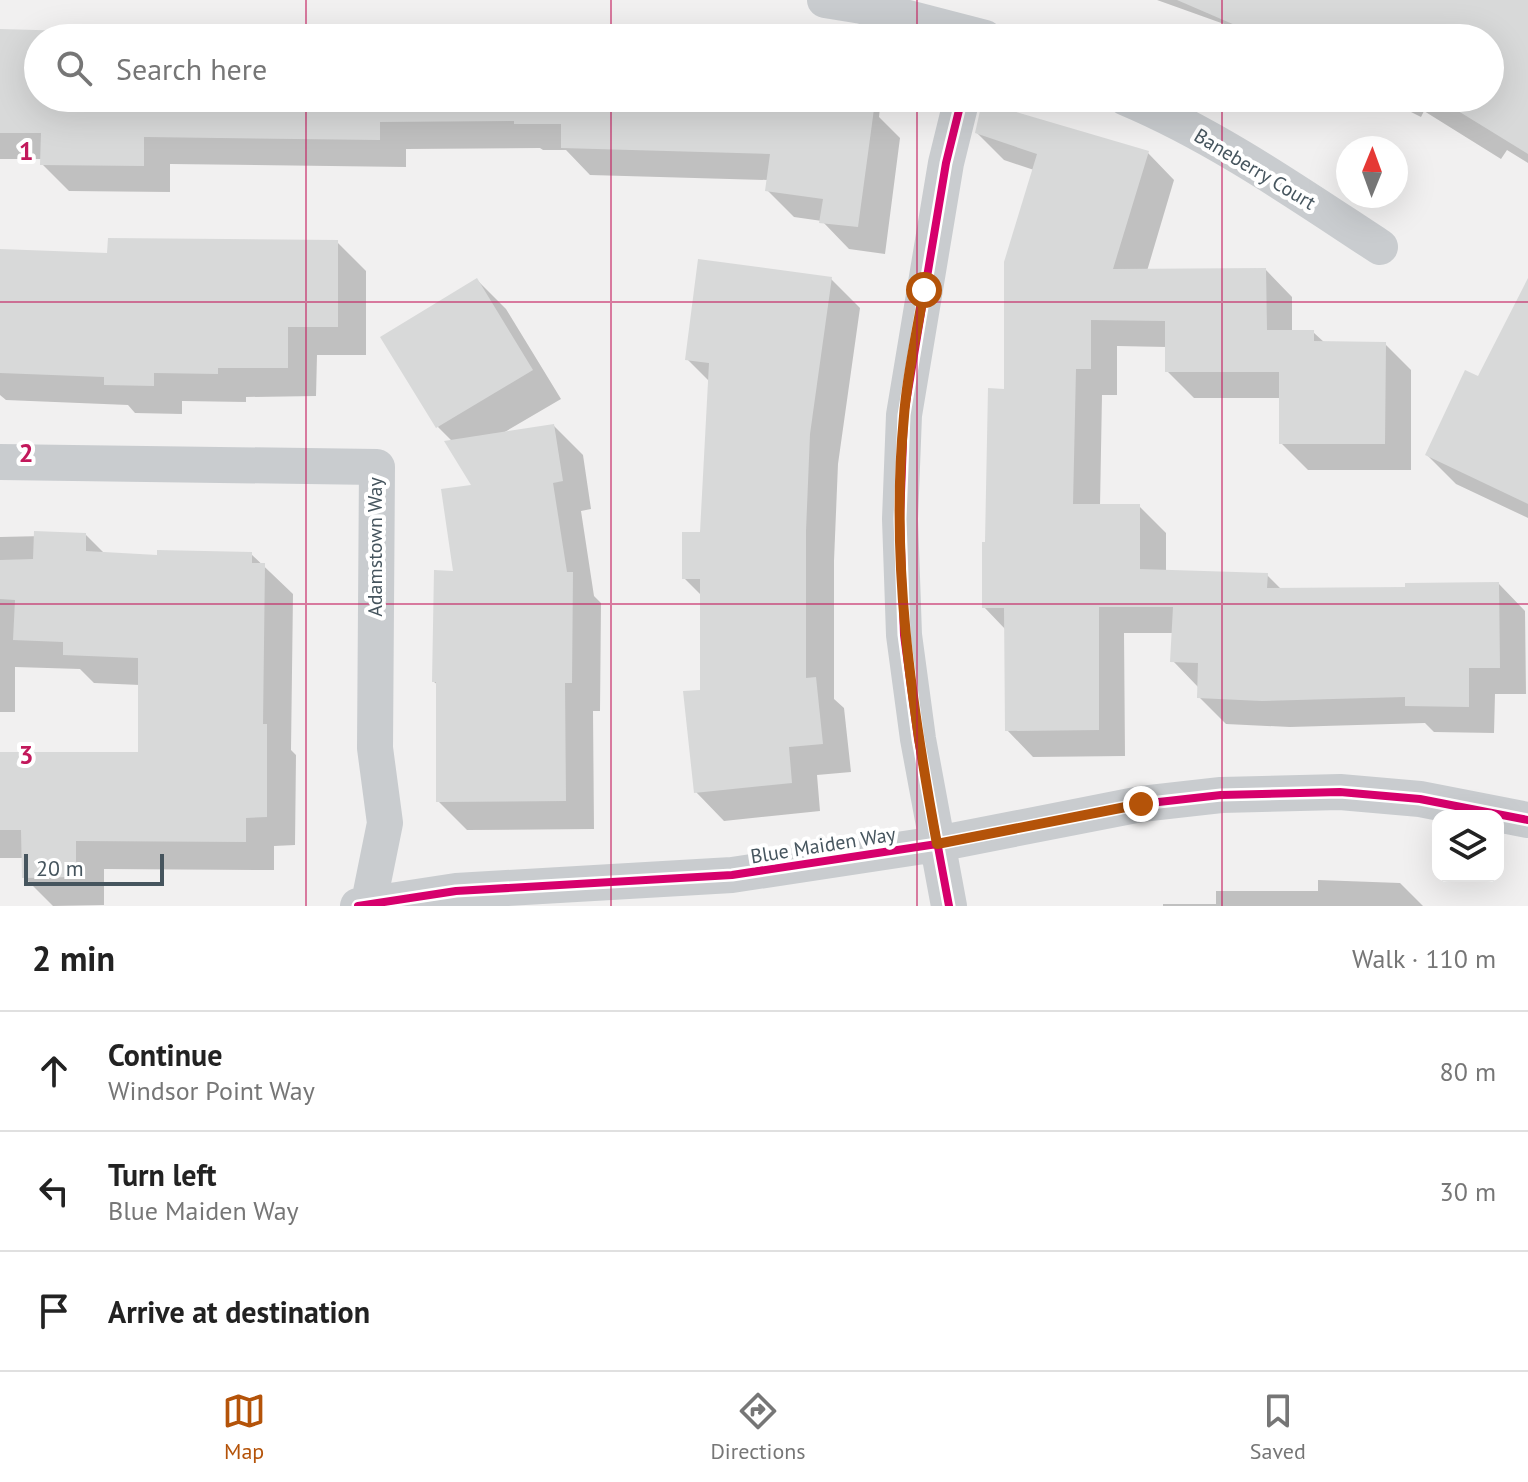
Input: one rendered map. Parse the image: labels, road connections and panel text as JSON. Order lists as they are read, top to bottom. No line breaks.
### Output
{"streets":{"street":["Baneberry Court","Adamstown Way","Blue Maiden Way"]},"crossings":[["Adamstown Way","Blue Maiden Way"]],"scale_bar":"20 m","north":"top","page":{"search":"Search here","scale":"20 m","heading":["2 min","Walk · 110 m"],"list":[["Continue","Windsor Point Way","80 m"],["Turn left","Blue Maiden Way","30 m"],"Arrive at destination"],"nav":["Map","Directions","Saved"]},"grid":{"rows":["1","2","3"]}}
